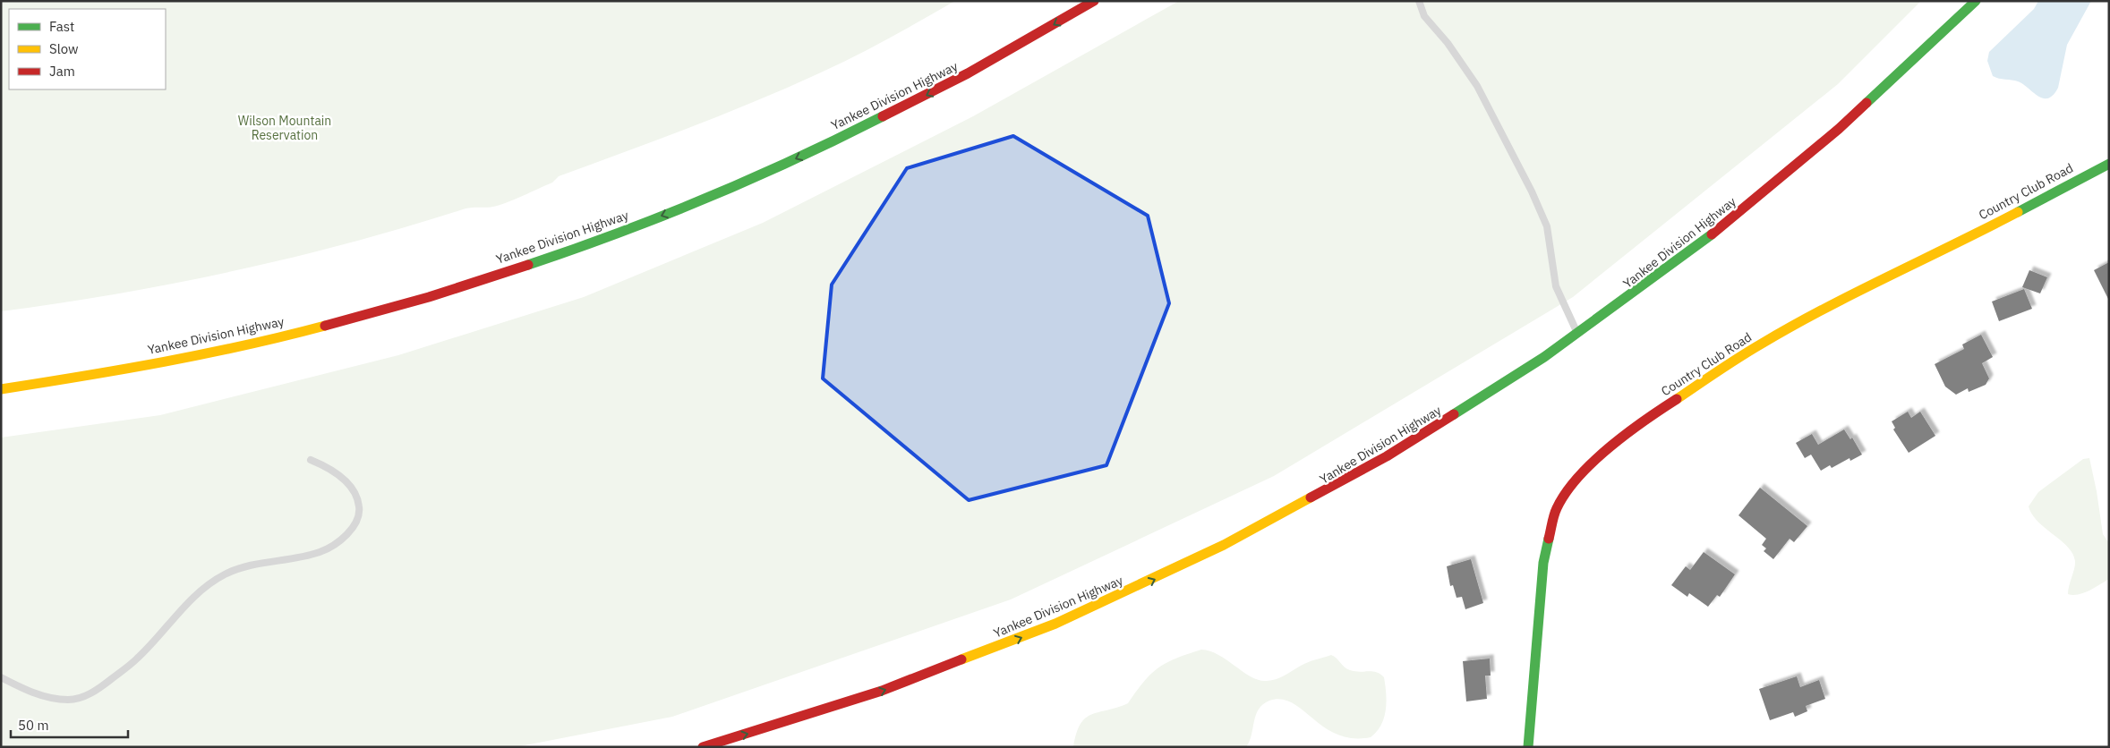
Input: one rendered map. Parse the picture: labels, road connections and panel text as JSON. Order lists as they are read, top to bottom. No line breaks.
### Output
{"streets":{"main road":["Yankee Division Highway","Country Club Road"]},"parks":["Wilson Mountain Reservation"],"legend":["Fast","Slow","Jam"],"scale_bar":"50 m"}
